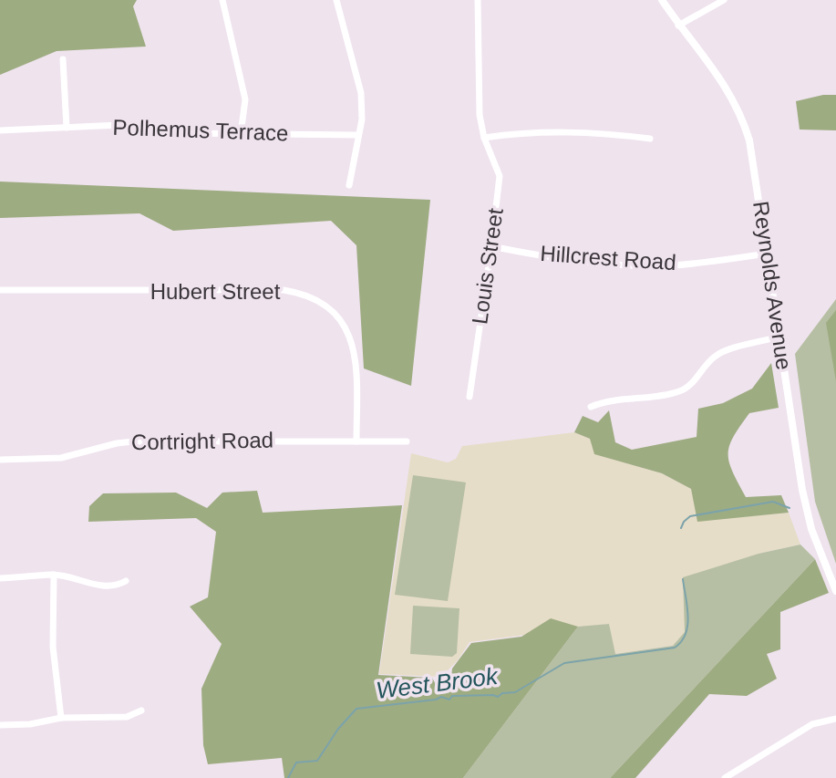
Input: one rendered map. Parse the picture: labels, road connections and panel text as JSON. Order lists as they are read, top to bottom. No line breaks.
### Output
{"streets":{"street":["Polhemus Terrace","Hillcrest Road","Louis Street","Reynolds Avenue","Hubert Street","Cortright Road"]},"crossings":[["Hillcrest Road","Louis Street"],["Hillcrest Road","Reynolds Avenue"],["Hubert Street","Cortright Road"]],"water":["West Brook"]}
